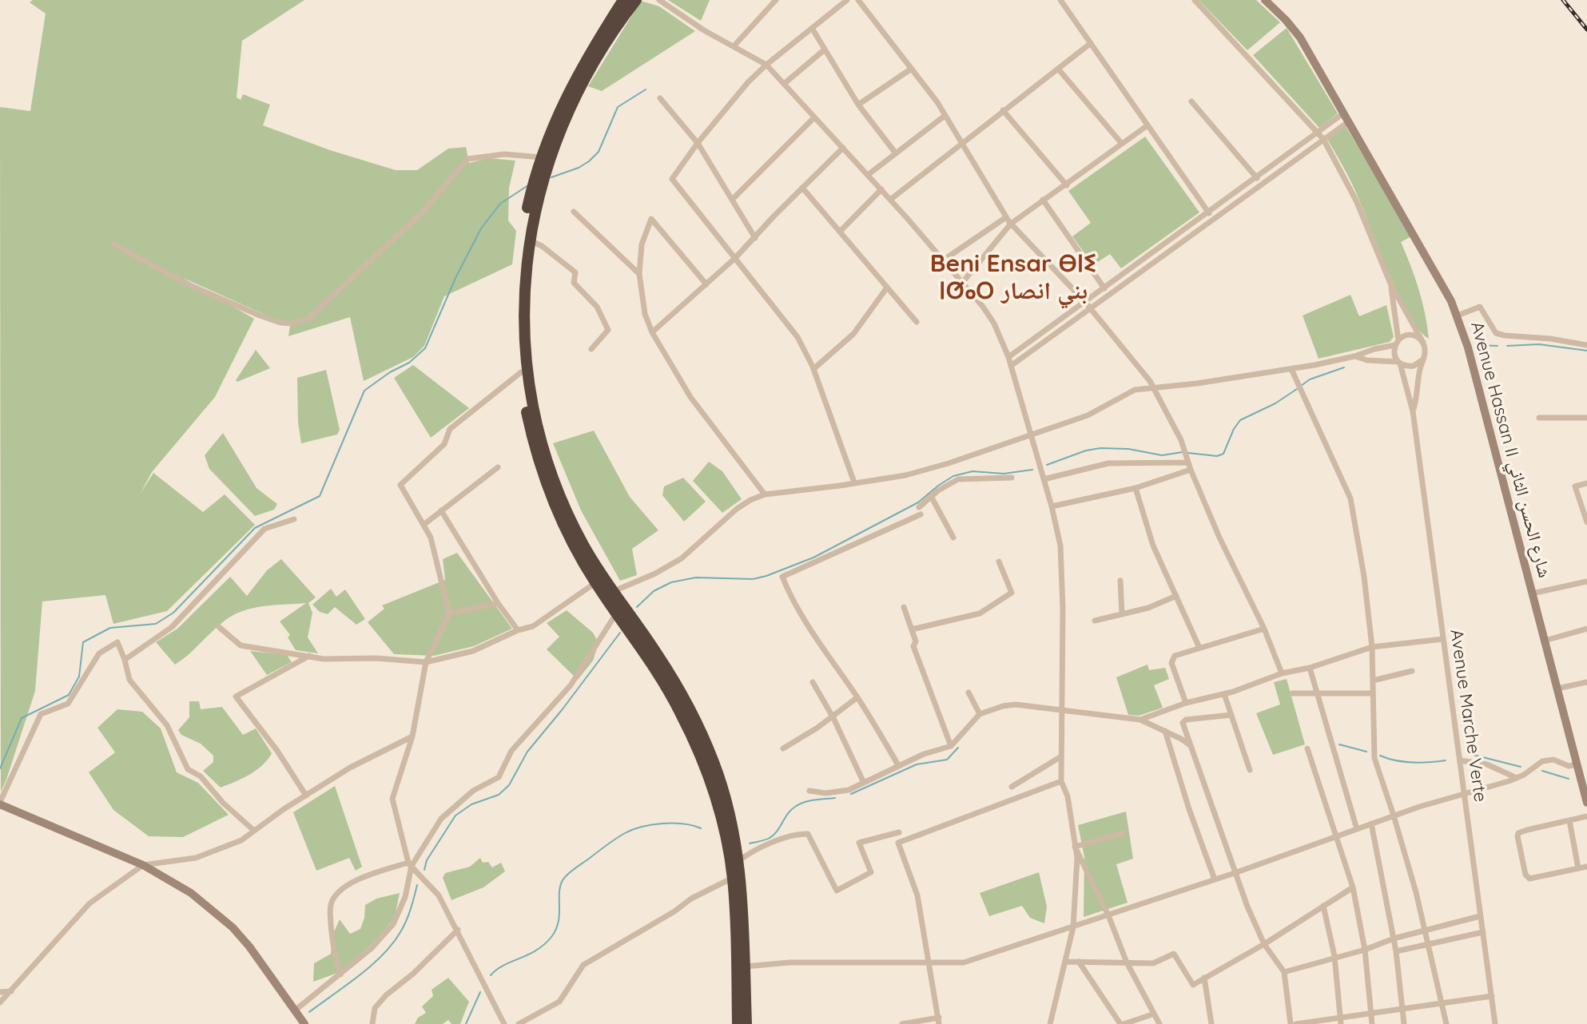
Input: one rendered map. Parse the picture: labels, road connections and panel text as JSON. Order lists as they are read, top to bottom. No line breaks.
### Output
{"streets":{"street":["Avenue Hassan II شارع الحسن الثاني","Avenue Marche Verte"]},"districts":["Beni Ensar ⴱⵏⵉ ⵏⵚⴰⵔ بني انصار"]}
